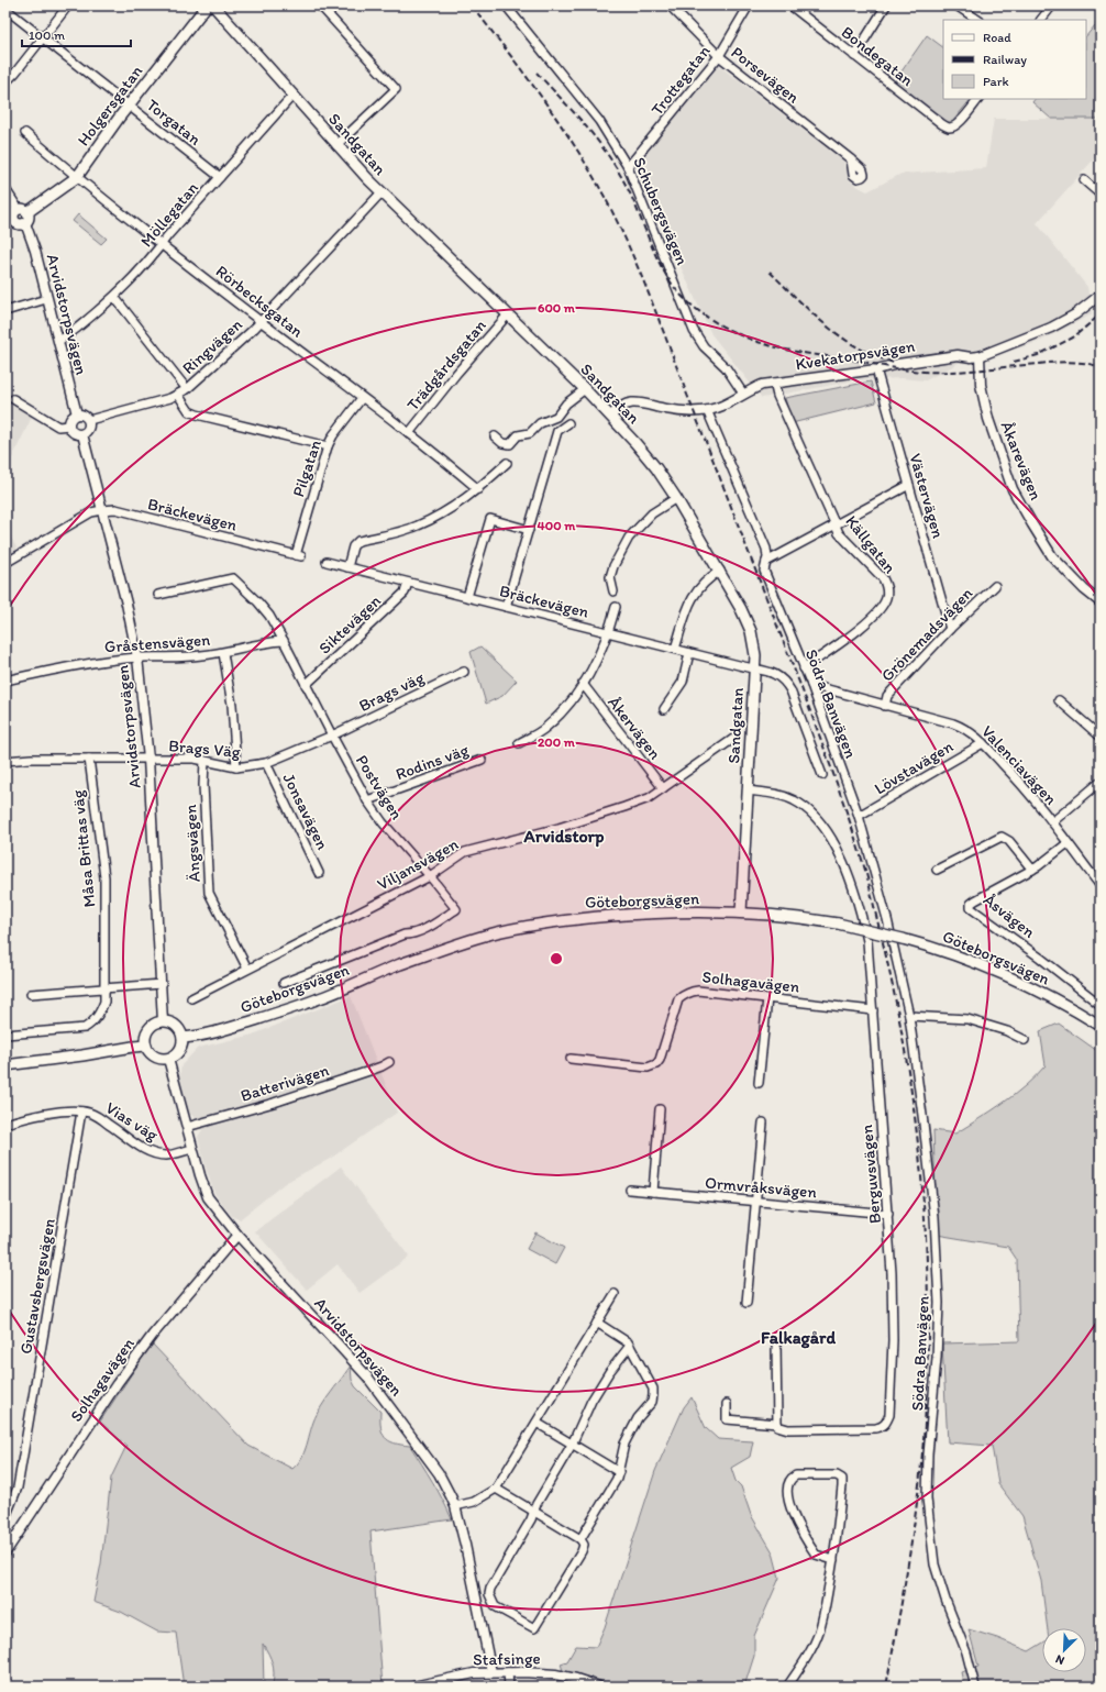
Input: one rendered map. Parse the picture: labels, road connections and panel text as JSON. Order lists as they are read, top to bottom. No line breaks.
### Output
{"streets":{"main road":["Holgersgatan","Sandgatan","Göteborgsvägen"],"street":["Bondegatan","Porsevägen","Trottegatan","Torgatan","Schubergsvägen","Möllegatan","Rörbecksgatan","Arvidstorpsvägen","Ringvägen","Kvekatorpsvägen","Trädgårdsgatan","Åkarevägen","Pilgatan","Västervägen","Bräckevägen","Källgatan","Siktevägen","Grönemadsvägen","Gråstensvägen","Brags väg","Södra Banvägen","Åkervägen","Brags Väg","Rodins väg","Valenciavägen","Lövstavägen","Postvägen","Jonsavägen","Ängsvägen","Måsa Brittas väg","Viljansvägen","Åsvägen","Solhagavägen","Batterivägen","Vias väg","Berguvsvägen","Ormvråksvägen","Gustavsbergsvägen","Stafsinge"]},"crossings":[["Porsevägen","Trottegatan"],["Trottegatan","Schubergsvägen"],["Holgersgatan","Torgatan"],["Holgersgatan","Rörbecksgatan"],["Holgersgatan","Arvidstorpsvägen"],["Torgatan","Möllegatan"],["Sandgatan","Möllegatan"],["Sandgatan","Ringvägen"],["Sandgatan","Kvekatorpsvägen"],["Sandgatan","Trädgårdsgatan"],["Sandgatan","Bräckevägen"],["Sandgatan","Göteborgsvägen"],["Sandgatan","Berguvsvägen"],["Schubergsvägen","Kvekatorpsvägen"],["Möllegatan","Rörbecksgatan"],["Möllegatan","Arvidstorpsvägen"],["Rörbecksgatan","Ringvägen"],["Rörbecksgatan","Trädgårdsgatan"],["Rörbecksgatan","Pilgatan"],["Arvidstorpsvägen","Ringvägen"],["Arvidstorpsvägen","Bräckevägen"],["Arvidstorpsvägen","Gråstensvägen"],["Arvidstorpsvägen","Brags Väg"],["Arvidstorpsvägen","Göteborgsvägen"],["Arvidstorpsvägen","Solhagavägen"],["Arvidstorpsvägen","Batterivägen"],["Arvidstorpsvägen","Vias väg"],["Arvidstorpsvägen","Stafsinge"],["Kvekatorpsvägen","Åkarevägen"],["Kvekatorpsvägen","Västervägen"],["Kvekatorpsvägen","Källgatan"],["Kvekatorpsvägen","Södra Banvägen"],["Pilgatan","Bräckevägen"],["Västervägen","Grönemadsvägen"],["Bräckevägen","Siktevägen"],["Källgatan","Södra Banvägen"],["Siktevägen","Postvägen"],["Grönemadsvägen","Valenciavägen"],["Gråstensvägen","Postvägen"],["Brags väg","Brags Väg"],["Brags väg","Postvägen"],["Södra Banvägen","Valenciavägen"],["Södra Banvägen","Lövstavägen"],["Åkervägen","Viljansvägen"],["Brags Väg","Postvägen"],["Brags Väg","Jonsavägen"],["Brags Väg","Ängsvägen"],["Brags Väg","Måsa Brittas väg"],["Rodins väg","Postvägen"],["Valenciavägen","Lövstavägen"],["Valenciavägen","Åsvägen"],["Postvägen","Viljansvägen"],["Ängsvägen","Viljansvägen"],["Solhagavägen","Berguvsvägen"],["Vias väg","Gustavsbergsvägen"],["Berguvsvägen","Ormvråksvägen"]],"districts":["Arvidstorp","Falkagård"],"legend":["Road","Railway","Park"],"scale_bar":"100 m","north":"bottom left","rings":["600 m","400 m","200 m"]}
